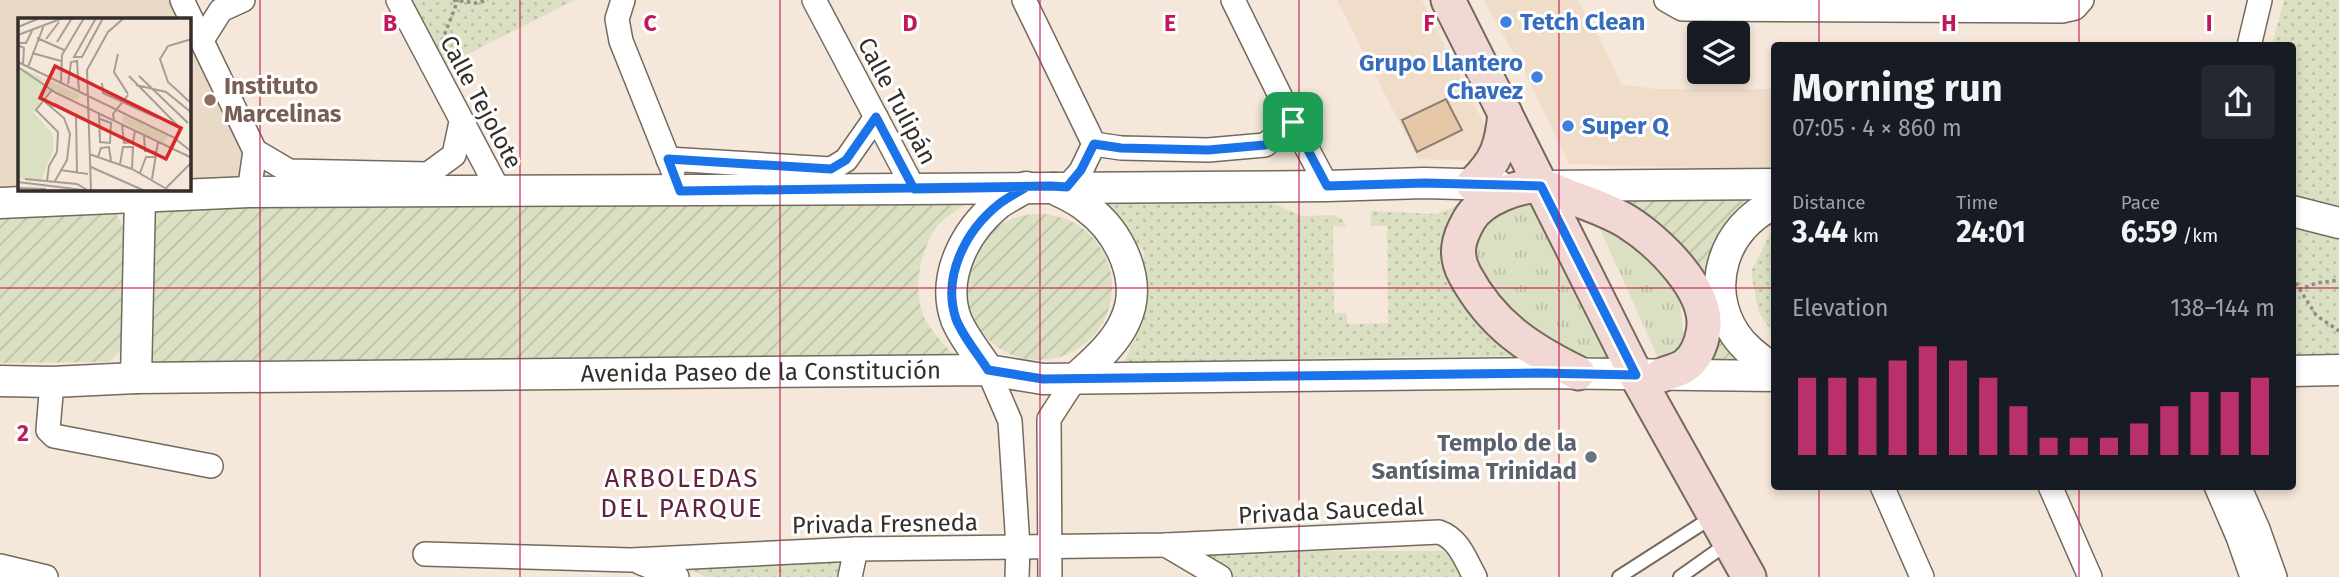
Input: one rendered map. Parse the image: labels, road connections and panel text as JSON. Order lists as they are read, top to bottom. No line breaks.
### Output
{"streets":{"street":["Calle Tulipán","Calle Tejolote","Avenida Paseo de la Constitución","Privada Saucedal","Privada Fresneda"]},"crossings":[["Privada Saucedal","Privada Fresneda"]],"districts":["ARBOLEDAS DEL PARQUE"],"places":["Tetch Clean","Grupo Llantero Chavez","Instituto Marcelinas","Super Q","Templo de la Santísima Trinidad"],"page":{"heading":["Morning run","07:05 · 4 × 860 m"],"stats":[["Distance","3.44 km"],["Time","24:01"],["Pace","6:59 /km"]],"chart":["Elevation","138–144 m"]},"grid":{"columns":["B","C","D","E","F","H","I"],"rows":["2"]}}
